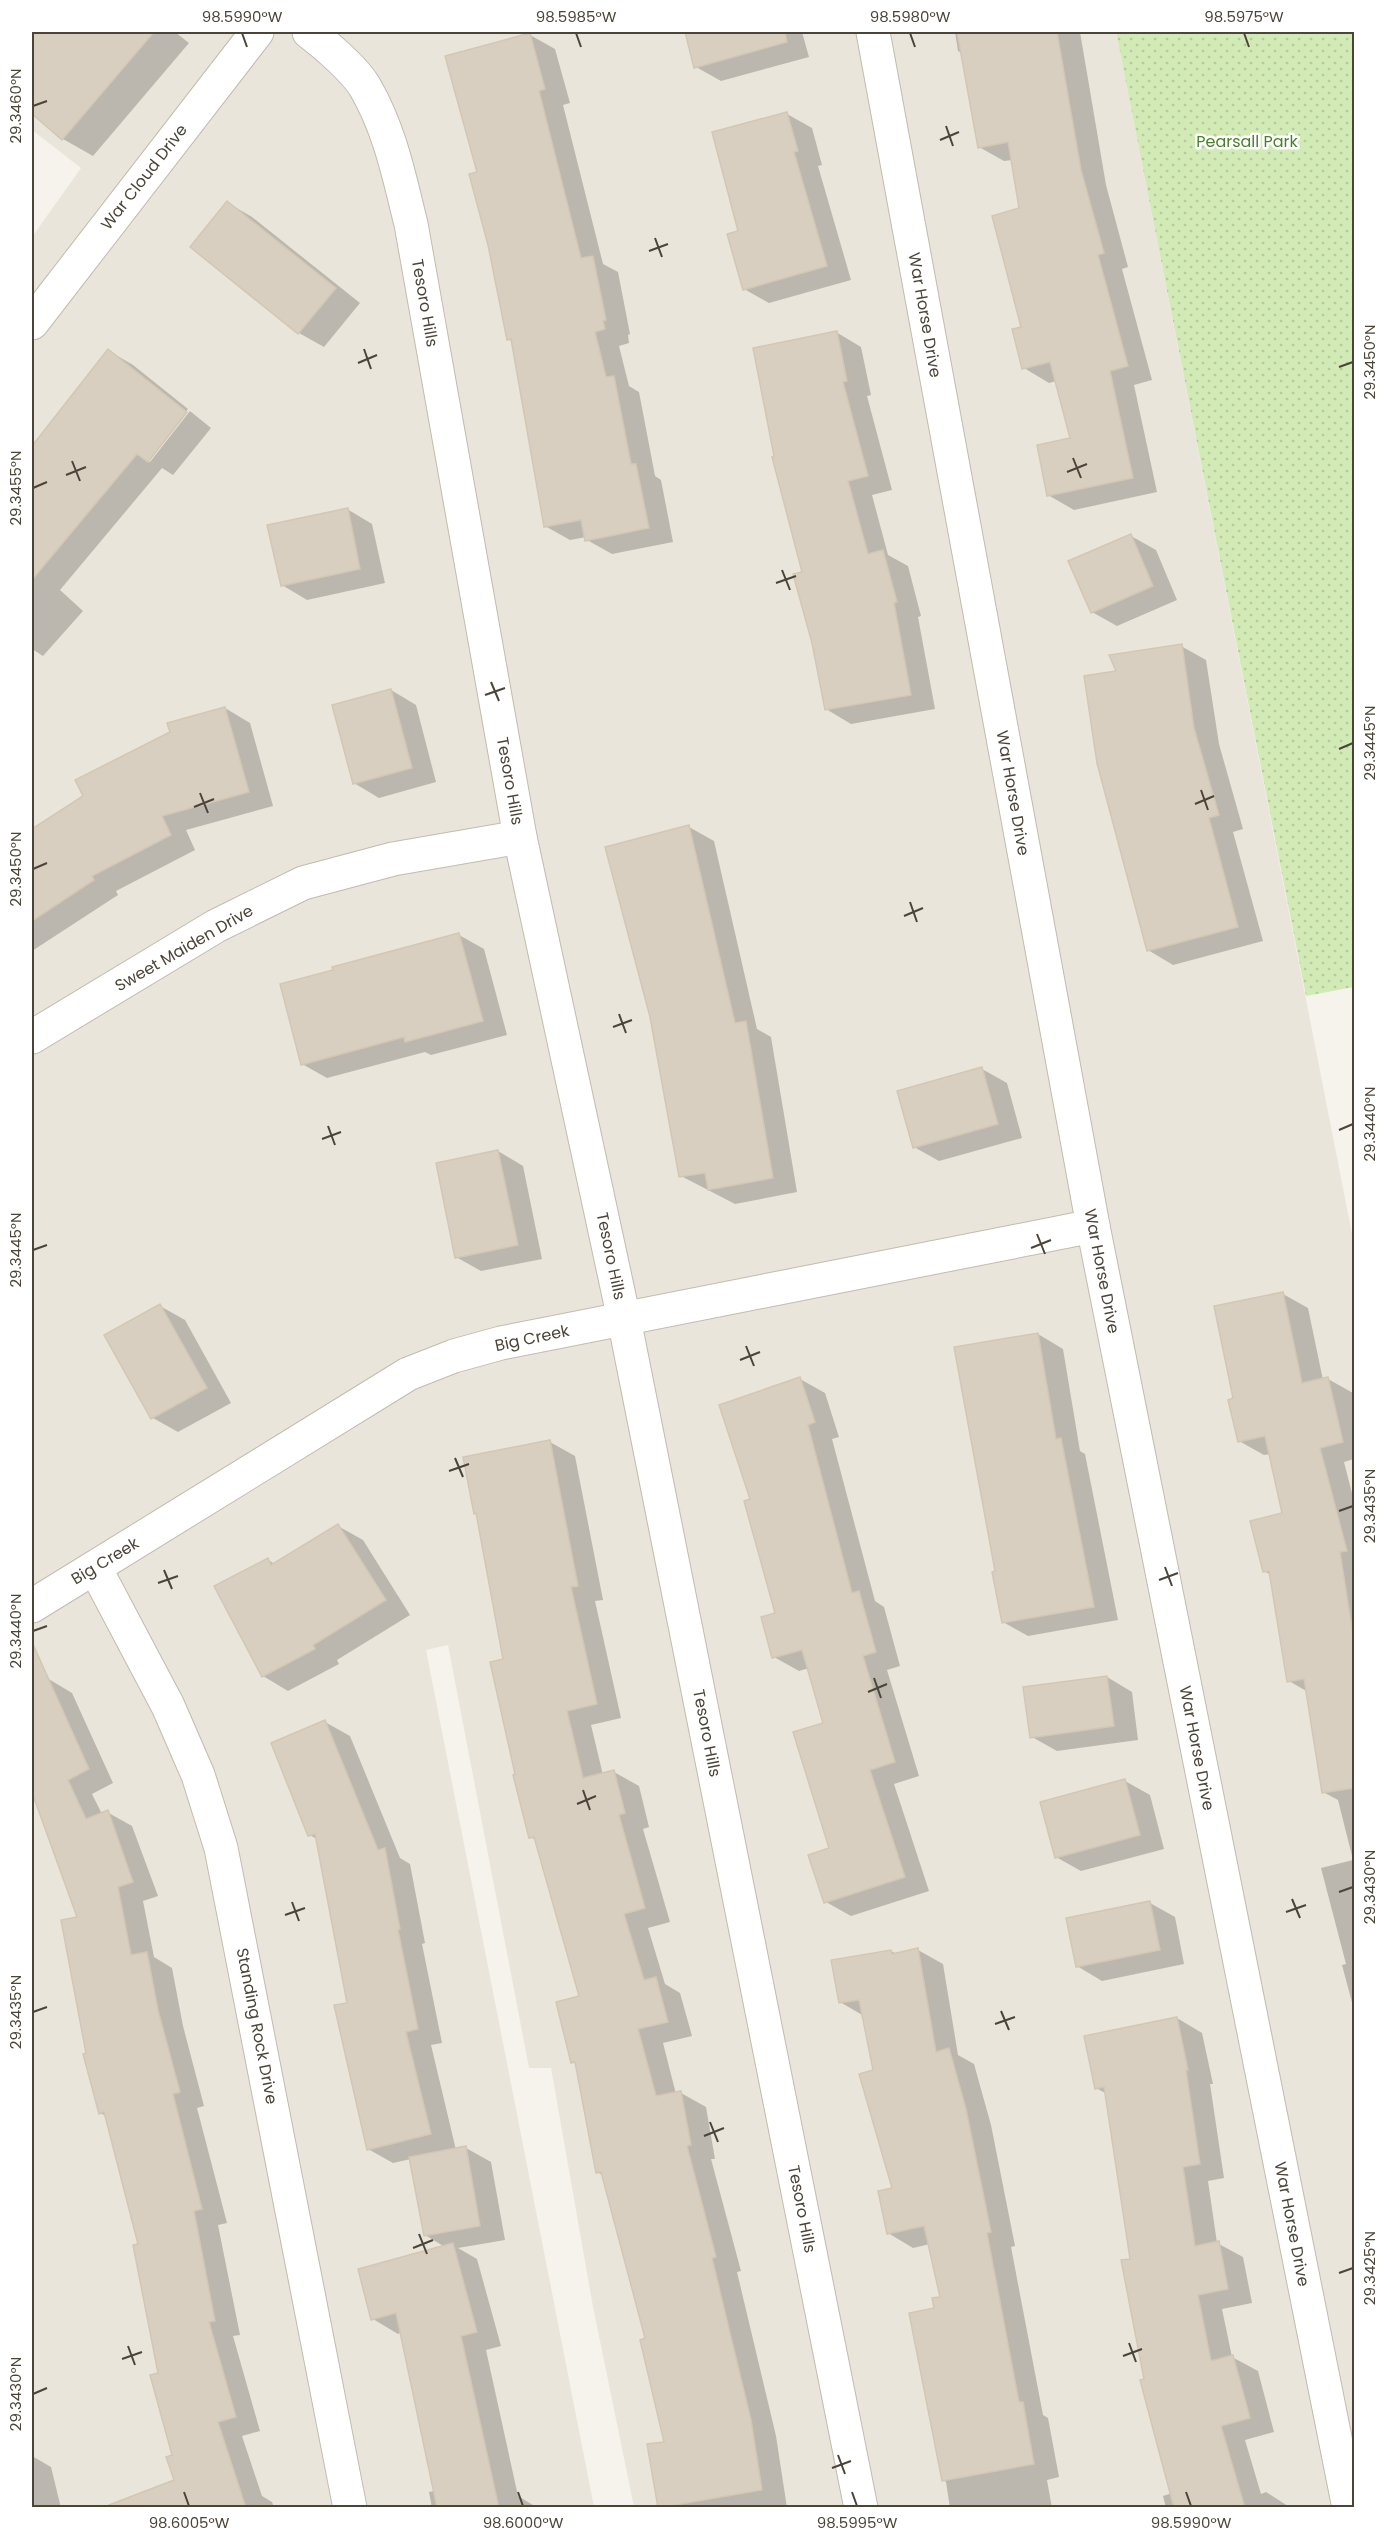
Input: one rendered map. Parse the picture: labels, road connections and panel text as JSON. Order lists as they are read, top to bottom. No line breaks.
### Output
{"streets":{"street":["War Cloud Drive","Tesoro Hills","War Horse Drive","Sweet Maiden Drive","Big Creek","Standing Rock Drive"]},"crossings":[["Tesoro Hills","Sweet Maiden Drive"],["Tesoro Hills","Big Creek"],["War Horse Drive","Big Creek"],["Big Creek","Standing Rock Drive"]],"parks":["Pearsall Park"],"coordinates":["98.5990°W","98.5985°W","98.5980°W","98.5975°W","29.3460°N","29.3450°N","29.3455°N","29.3445°N","29.3440°N","29.3435°N","29.3430°N","29.3425°N","98.6005°W","98.6000°W","98.5995°W"]}
